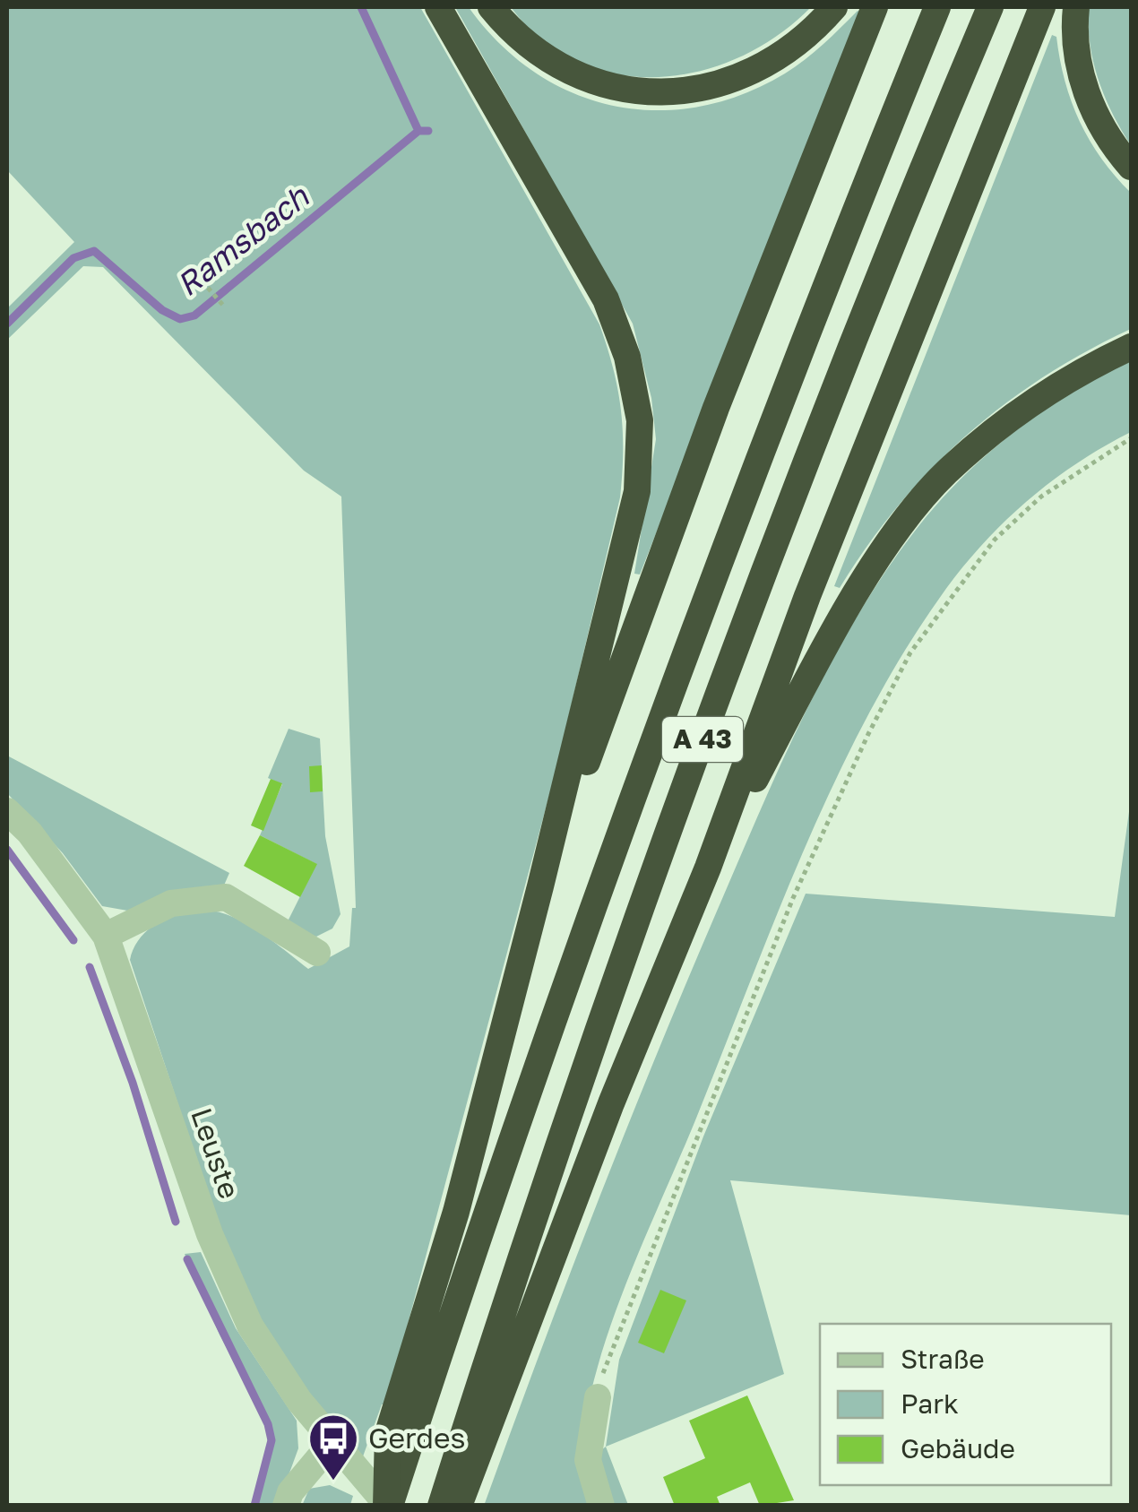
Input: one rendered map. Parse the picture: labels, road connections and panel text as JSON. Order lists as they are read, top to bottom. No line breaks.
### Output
{"streets":{"highway":["A 43"],"street":["Leuste"]},"water":["Ramsbach"],"places":{"bus stop":["Gerdes"]},"legend":["Straße","Park","Gebäude"]}
